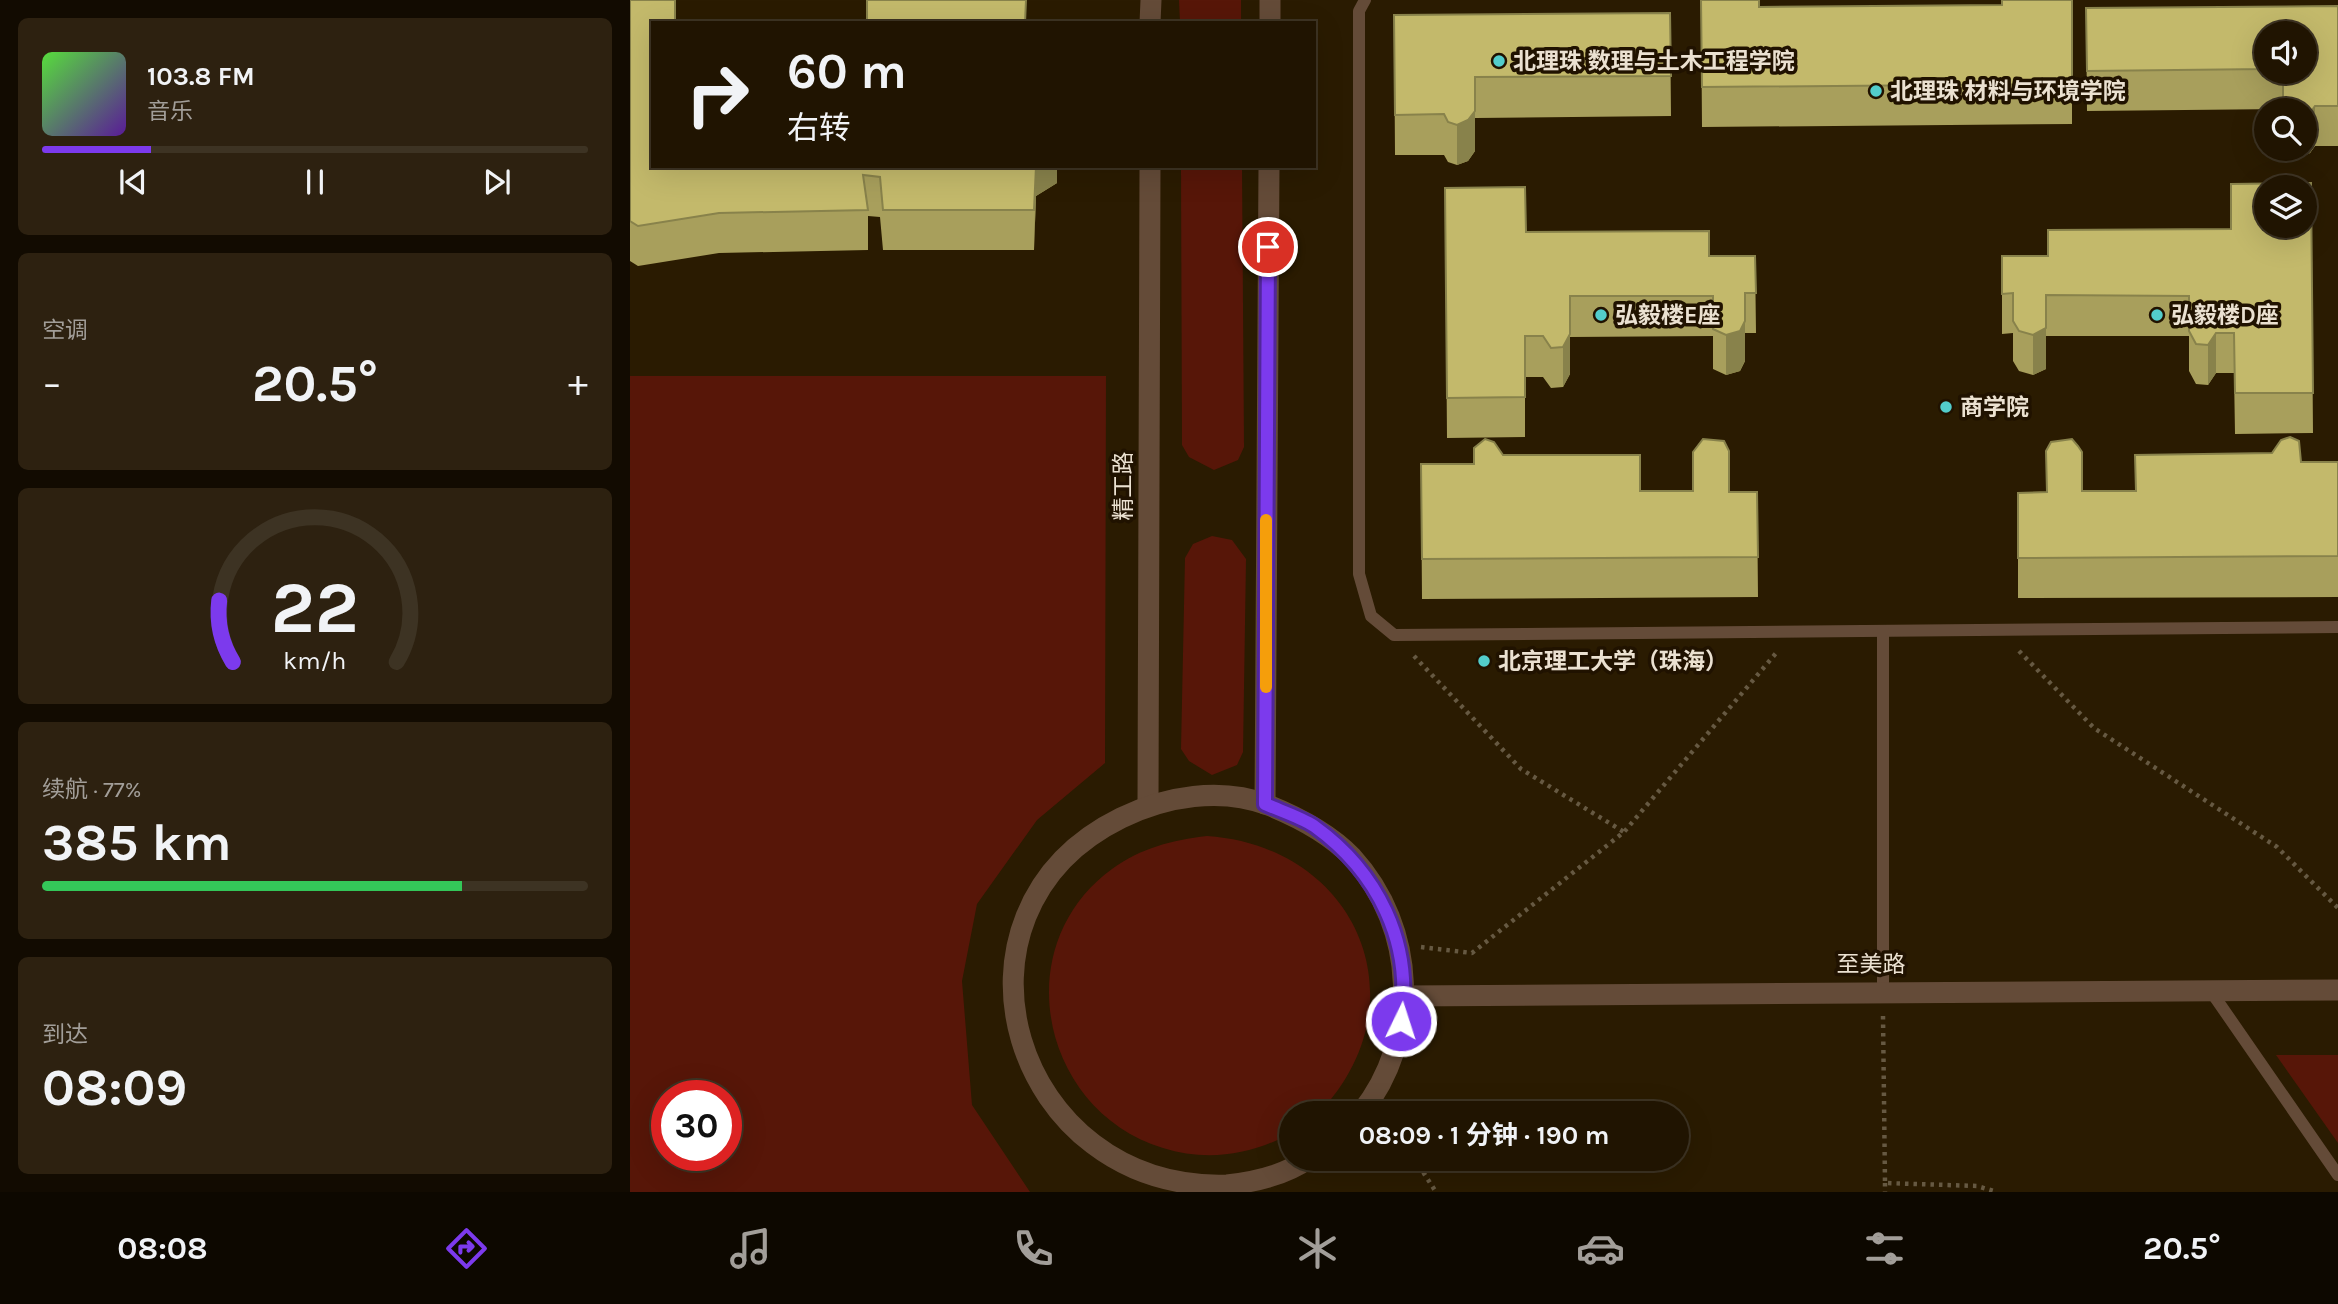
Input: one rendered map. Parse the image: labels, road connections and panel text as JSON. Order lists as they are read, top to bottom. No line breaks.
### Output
{"streets":{"street":["精工路","至美路"]},"places":["北理珠 数理与土木工程学院","北理珠 材料与环境学院","弘毅楼E座","弘毅楼D座","商学院","北京理工大学（珠海）"],"page":{"turn":["60 m","右转"],"song":["103.8 FM","音乐"],"tile":["空调",["续航 · 77%","385 km"],["到达","08:09"]],"heat":["−","20.5°","+"],"limit":"30","trip":"08:09 · 1 分钟 · 190 m","tabs":["08:08","20.5°"],"gauge":["22","km/h"]}}
